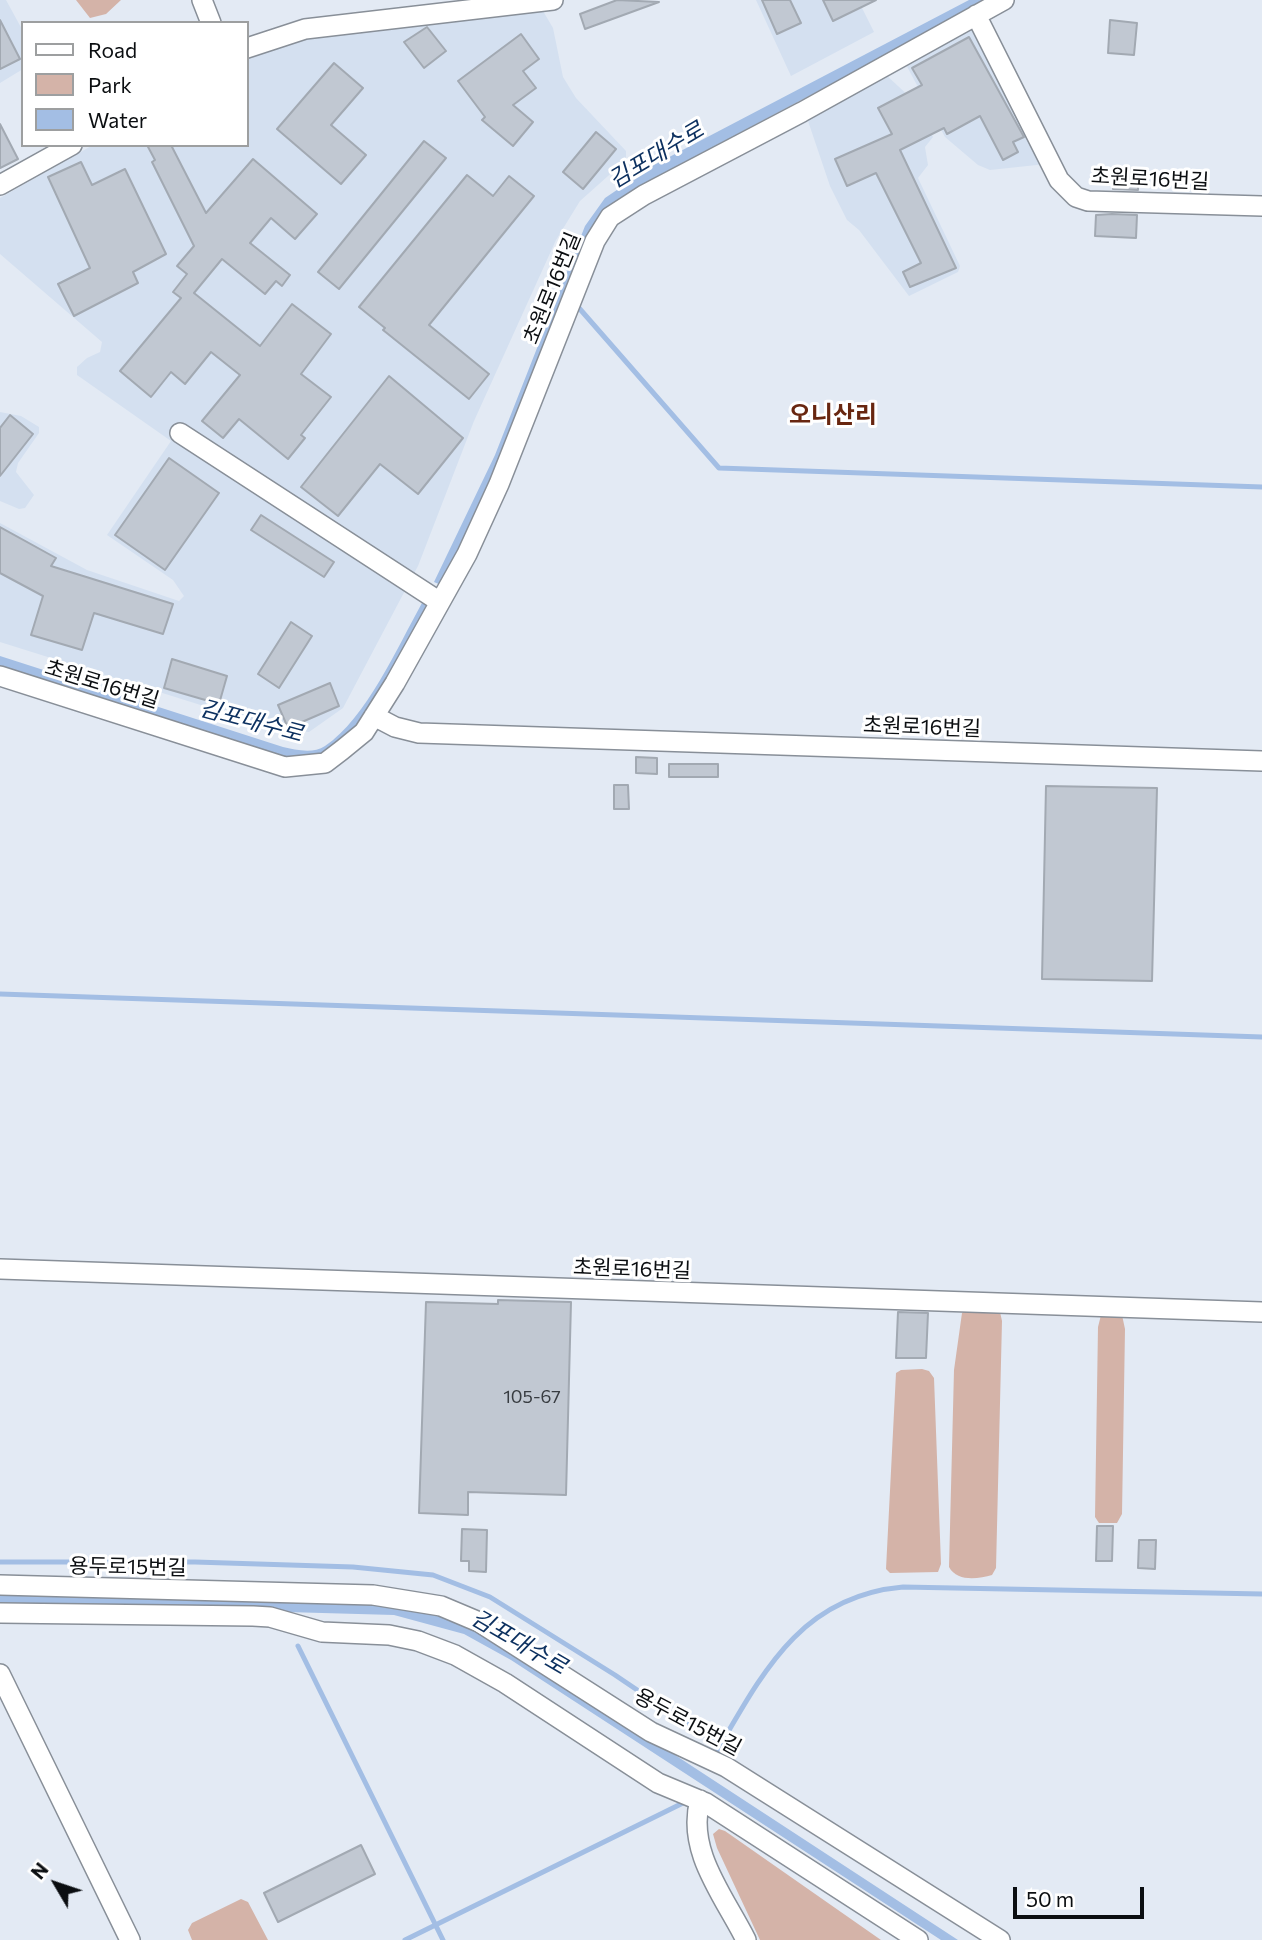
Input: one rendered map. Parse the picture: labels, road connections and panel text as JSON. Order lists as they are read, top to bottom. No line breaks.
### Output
{"streets":{"street":["초원로16번길","용두로15번길"]},"districts":["오니산리"],"water":["김포대수로"],"house_numbers":["105-67"],"legend":["Road","Park","Water"],"scale_bar":"50 m","north":"top left"}
